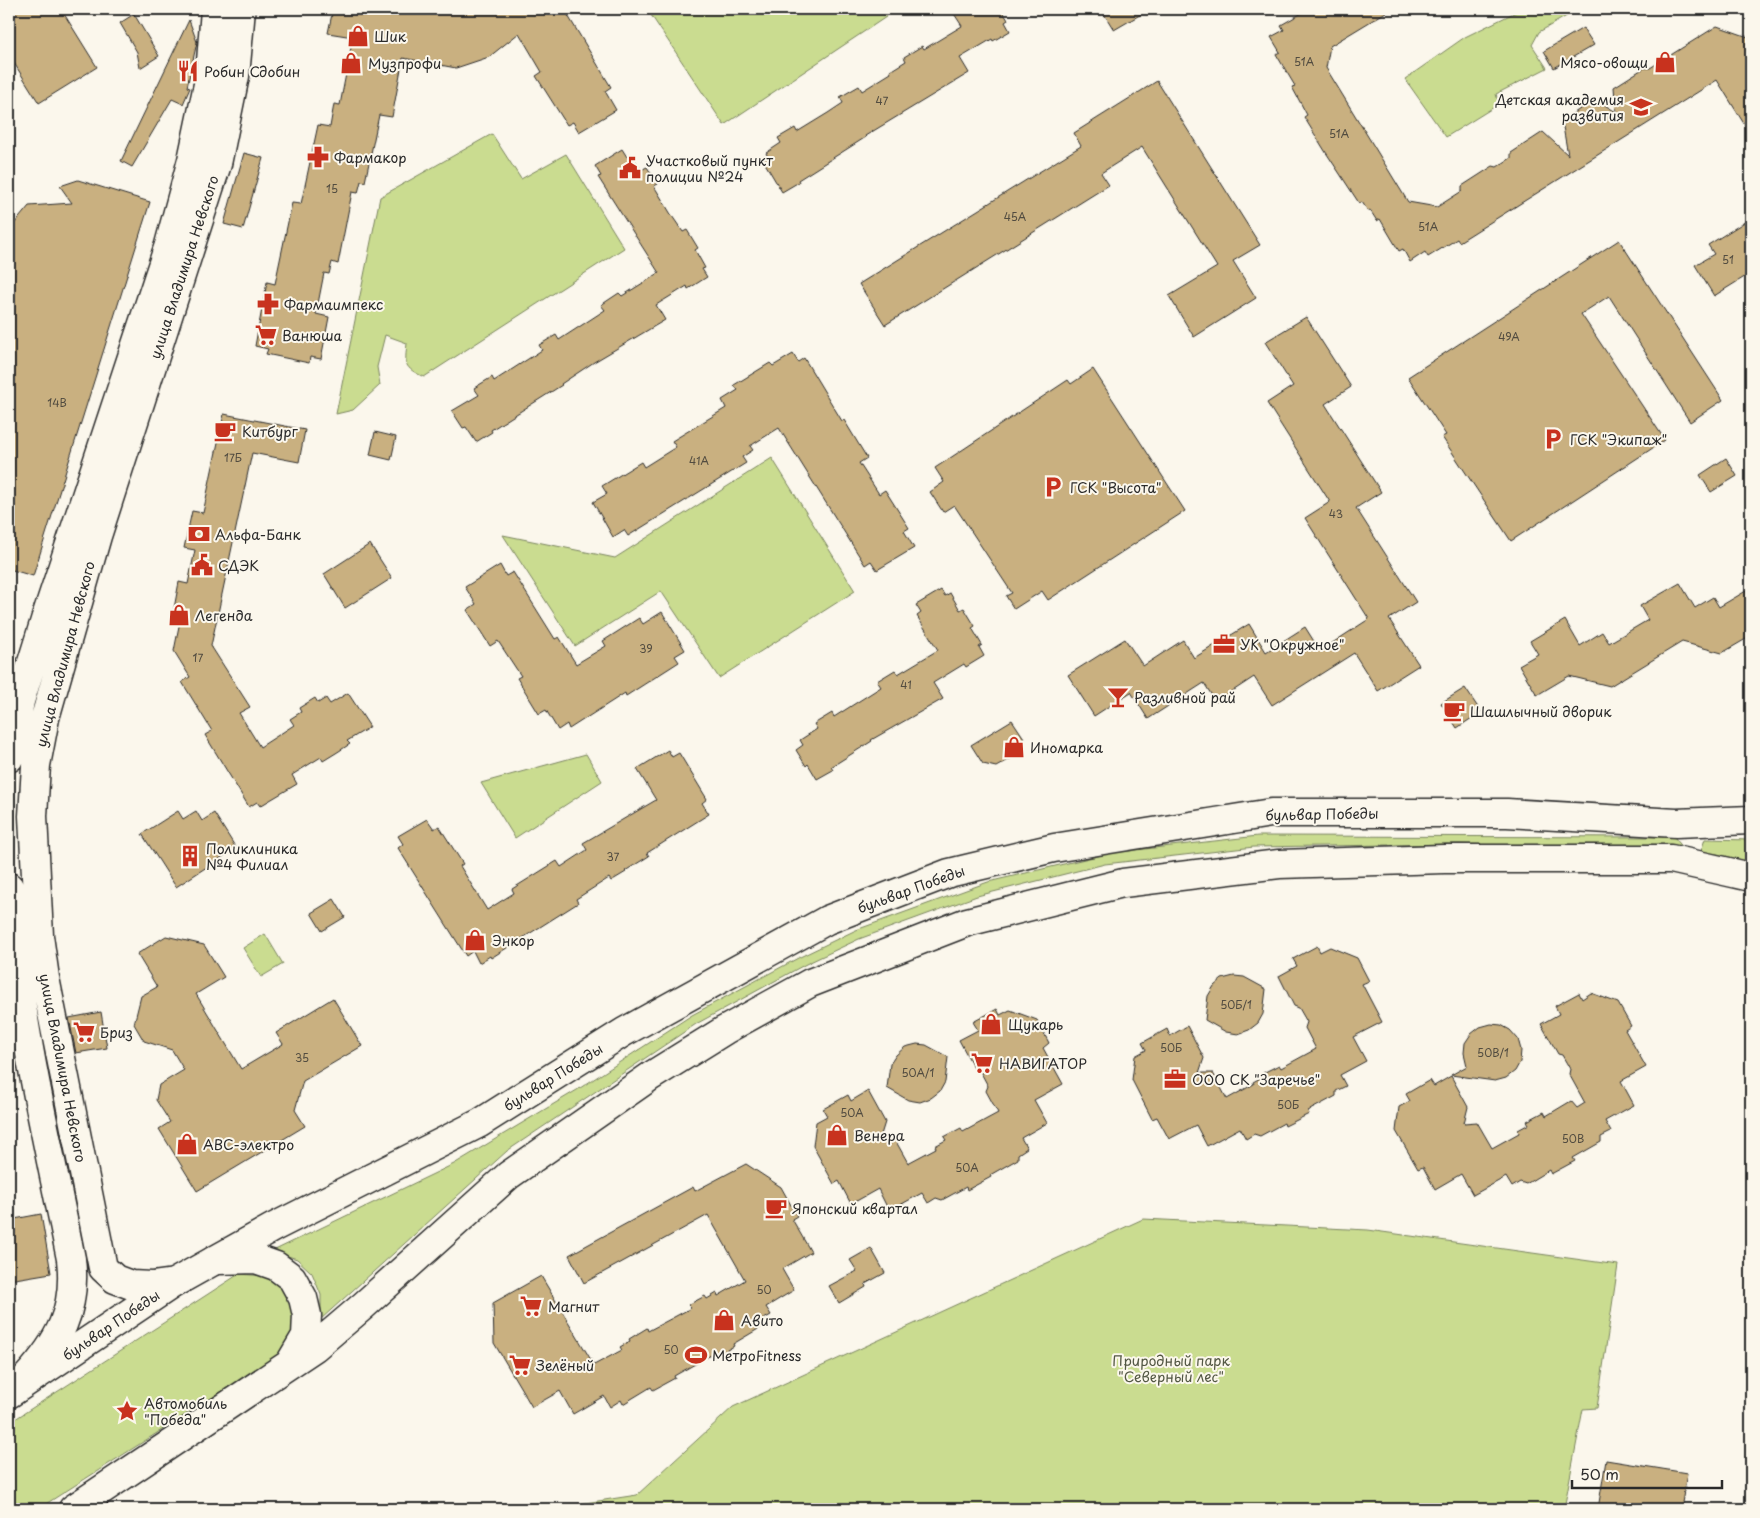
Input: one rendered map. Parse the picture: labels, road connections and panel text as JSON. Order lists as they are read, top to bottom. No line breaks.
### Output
{"streets":{"main road":["улица Владимира Невского","бульвар Победы"]},"crossings":[["улица Владимира Невского","бульвар Победы"]],"parks":["Природный парк \"Северный лес\""],"places":{"shop":["Шик","Мясо-овощи","Музпрофи","Легенда","Иномарка","Энкор","Щукарь","Венера","АВС-электро","Авито"],"restaurant":["Робин Сдобин"],"school or university":["Детская академия развития"],"pharmacy":["Фармакор","Фармаимпекс"],"public building":["Участковый пункт полиции №24","СДЭК"],"supermarket":["Ванюша","Бриз","НАВИГАТОР","Магнит","Зелёный"],"cafe":["Китбург","Шашлычный дворик","Японский квартал"],"parking":["ГСК \"Экипаж\"","ГСК \"Высота\""],"bank":["Альфа-Банк"],"office":["УК \"Окружное\"","ООО СК \"Заречье\""],"bar":["Разливной рай"],"building":["Поликлиника №4 Филиал"],"sports":["МетроFitness"],"place":["Автомобиль \"Победа\""]},"house_numbers":["51А","47","51А","15","45А","51А","51","49А","14В","17Б","41А","43","39","17","41","37","50Б/1","50Б","50В/1","35","50А/1","50Б","50А","50В","50А","50","50"],"scale_bar":"50 m"}
